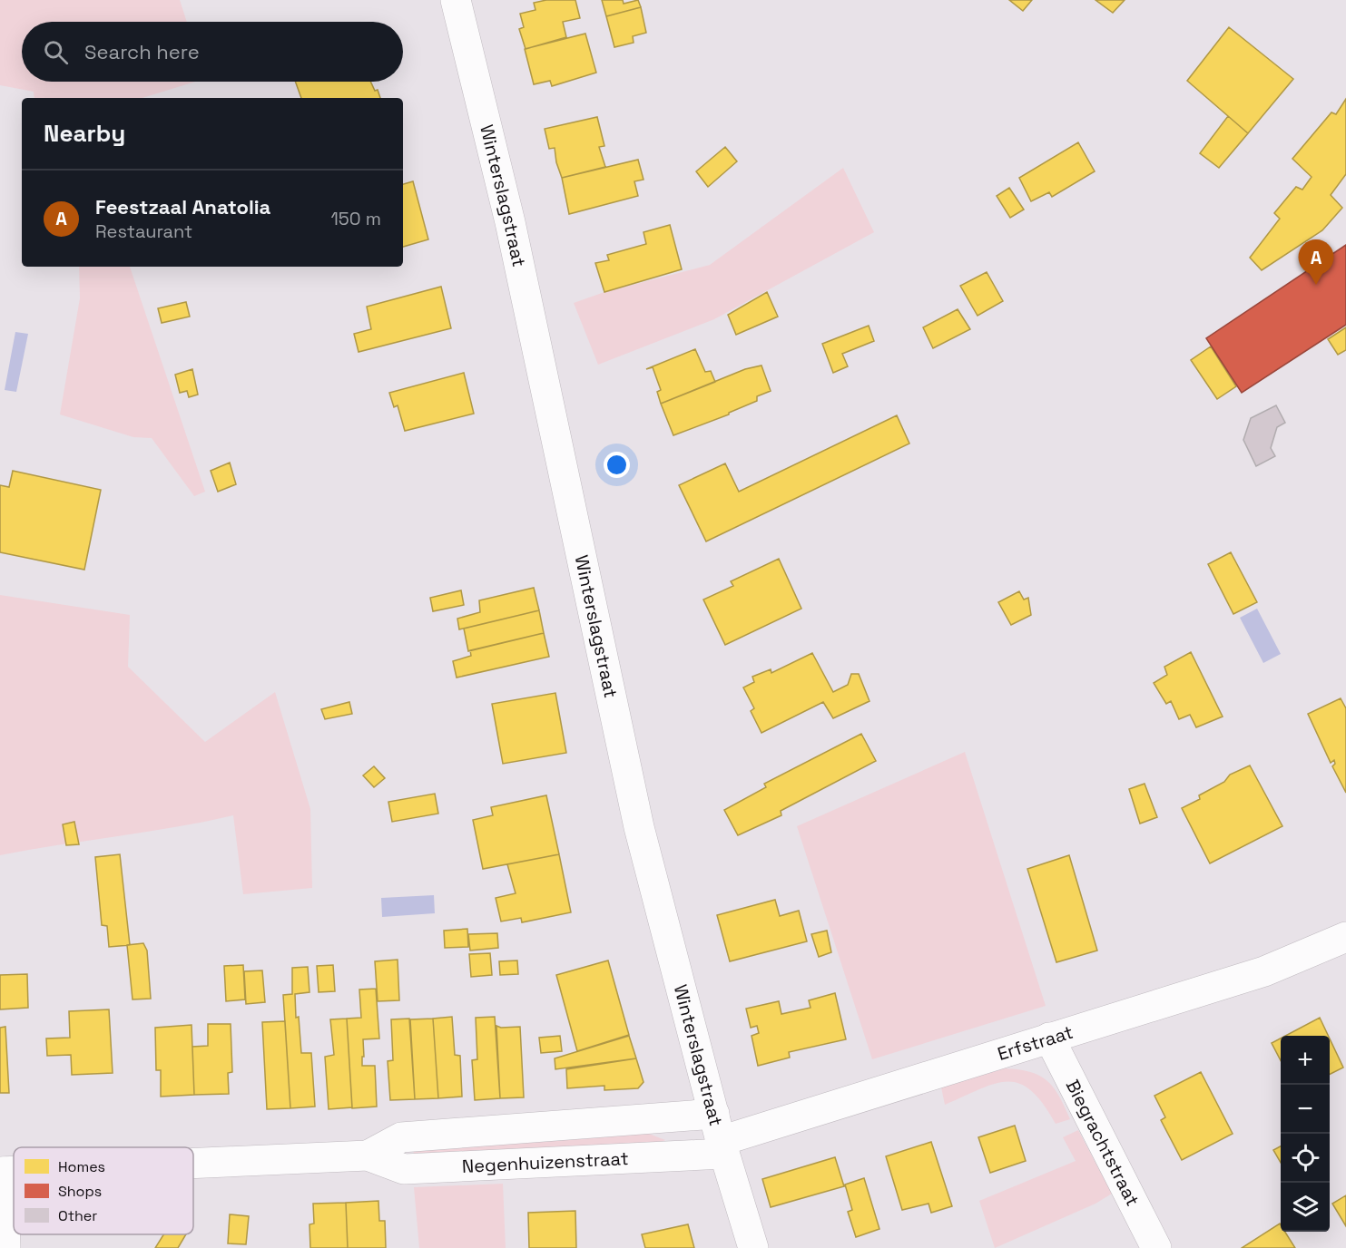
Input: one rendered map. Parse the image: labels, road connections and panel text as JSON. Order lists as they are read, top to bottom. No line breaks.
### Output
{"streets":{"street":["Winterslagstraat","Erfstraat","Biegrachtstraat","Negenhuizenstraat"]},"crossings":[["Winterslagstraat","Erfstraat"],["Winterslagstraat","Negenhuizenstraat"],["Erfstraat","Biegrachtstraat"],["Erfstraat","Negenhuizenstraat"]],"legend":["Homes","Shops","Other"],"page":{"search":"Search here","heading":"Nearby","list":[{"mark":"A","name":"Feestzaal Anatolia","note":"Restaurant","value":"150 m"}],"pins":"A","map_buttons":["+","−"]}}
